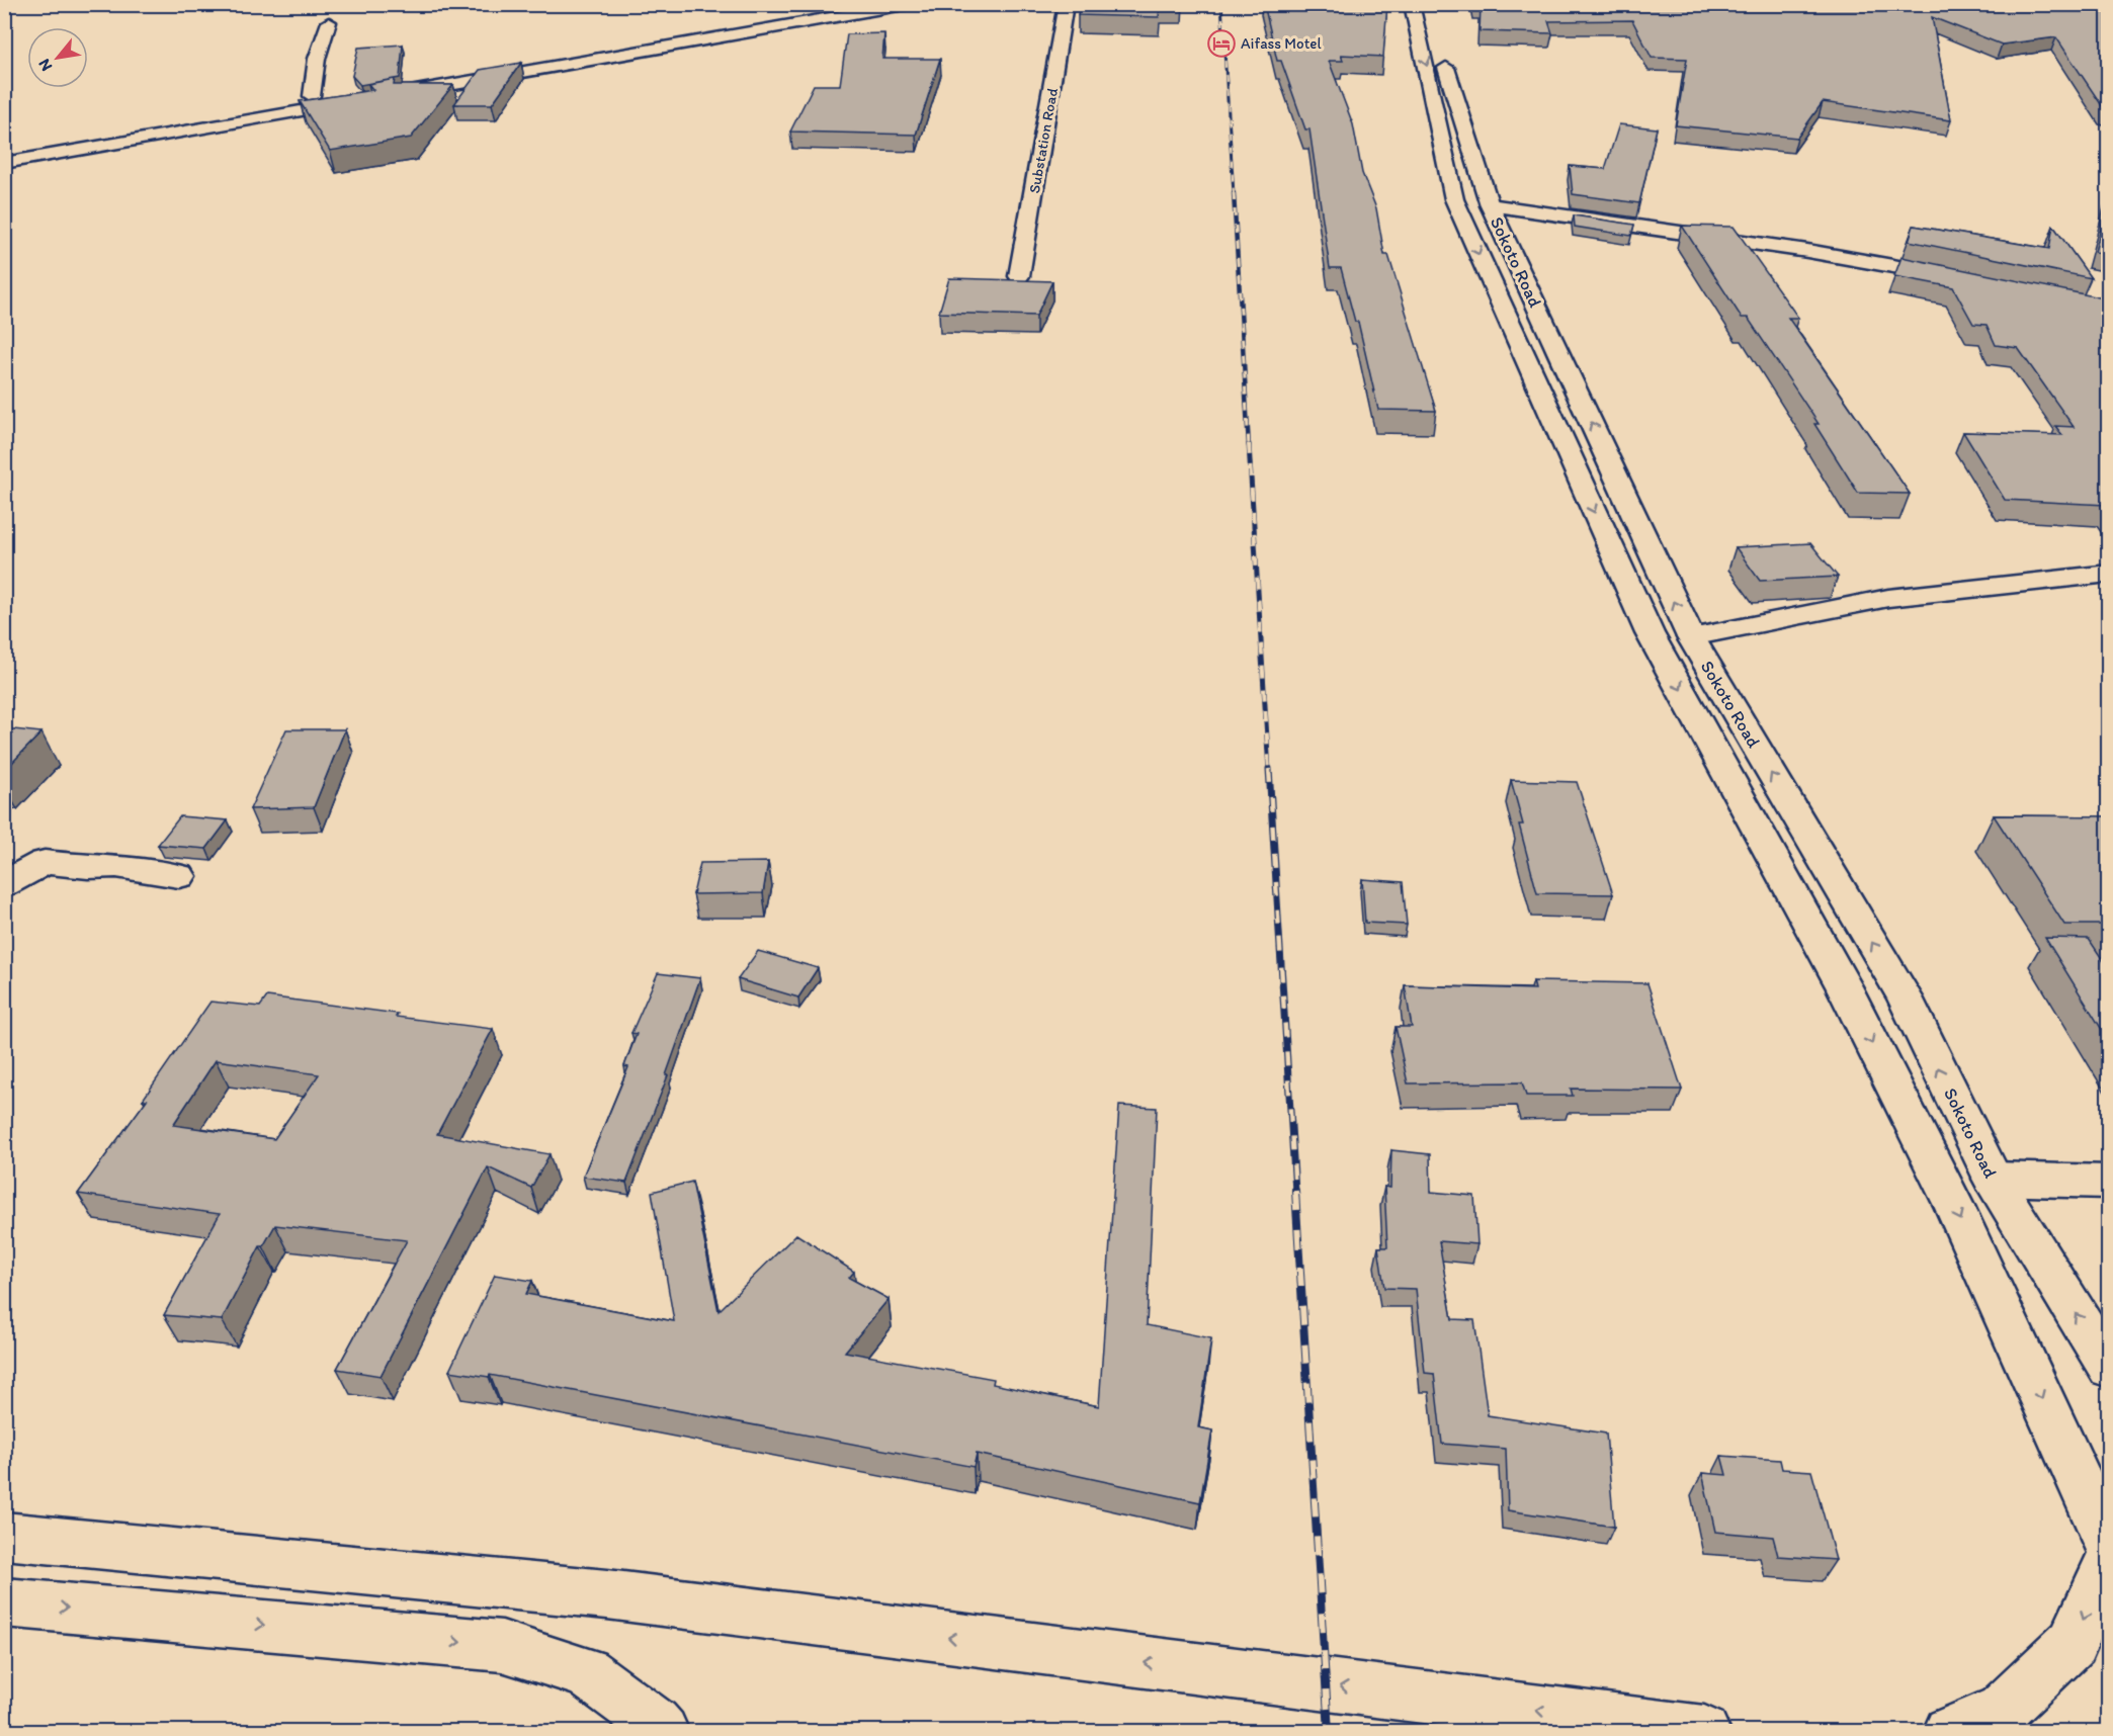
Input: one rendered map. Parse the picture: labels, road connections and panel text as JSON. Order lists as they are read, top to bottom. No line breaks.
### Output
{"streets":{"street":["Substation Road","Sokoto Road"]},"places":{"hotel":["Aifass Motel"]},"north":"bottom left"}
